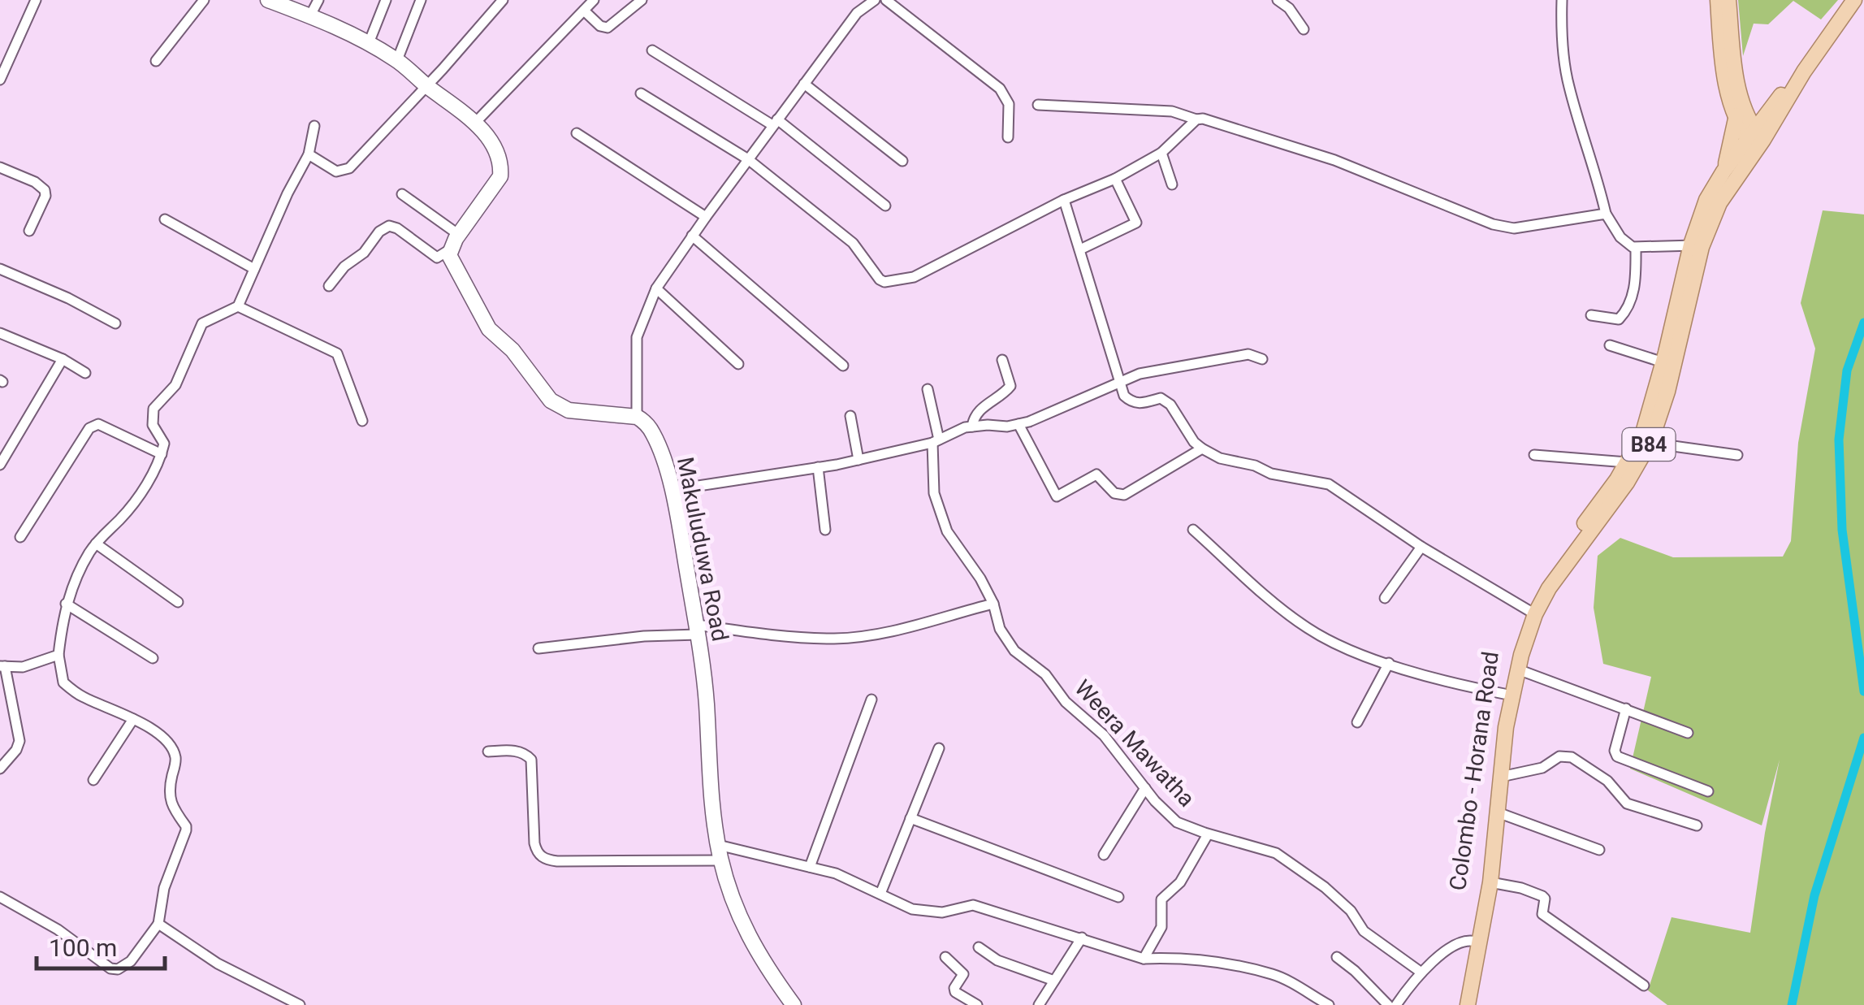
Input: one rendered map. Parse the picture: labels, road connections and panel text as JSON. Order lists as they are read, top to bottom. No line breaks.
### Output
{"streets":{"main road":["B84","Colombo - Horana Road"],"street":["Makuluduwa Road","Weera Mawatha"]},"crossings":[["B84","Colombo - Horana Road"]],"scale_bar":"100 m"}
